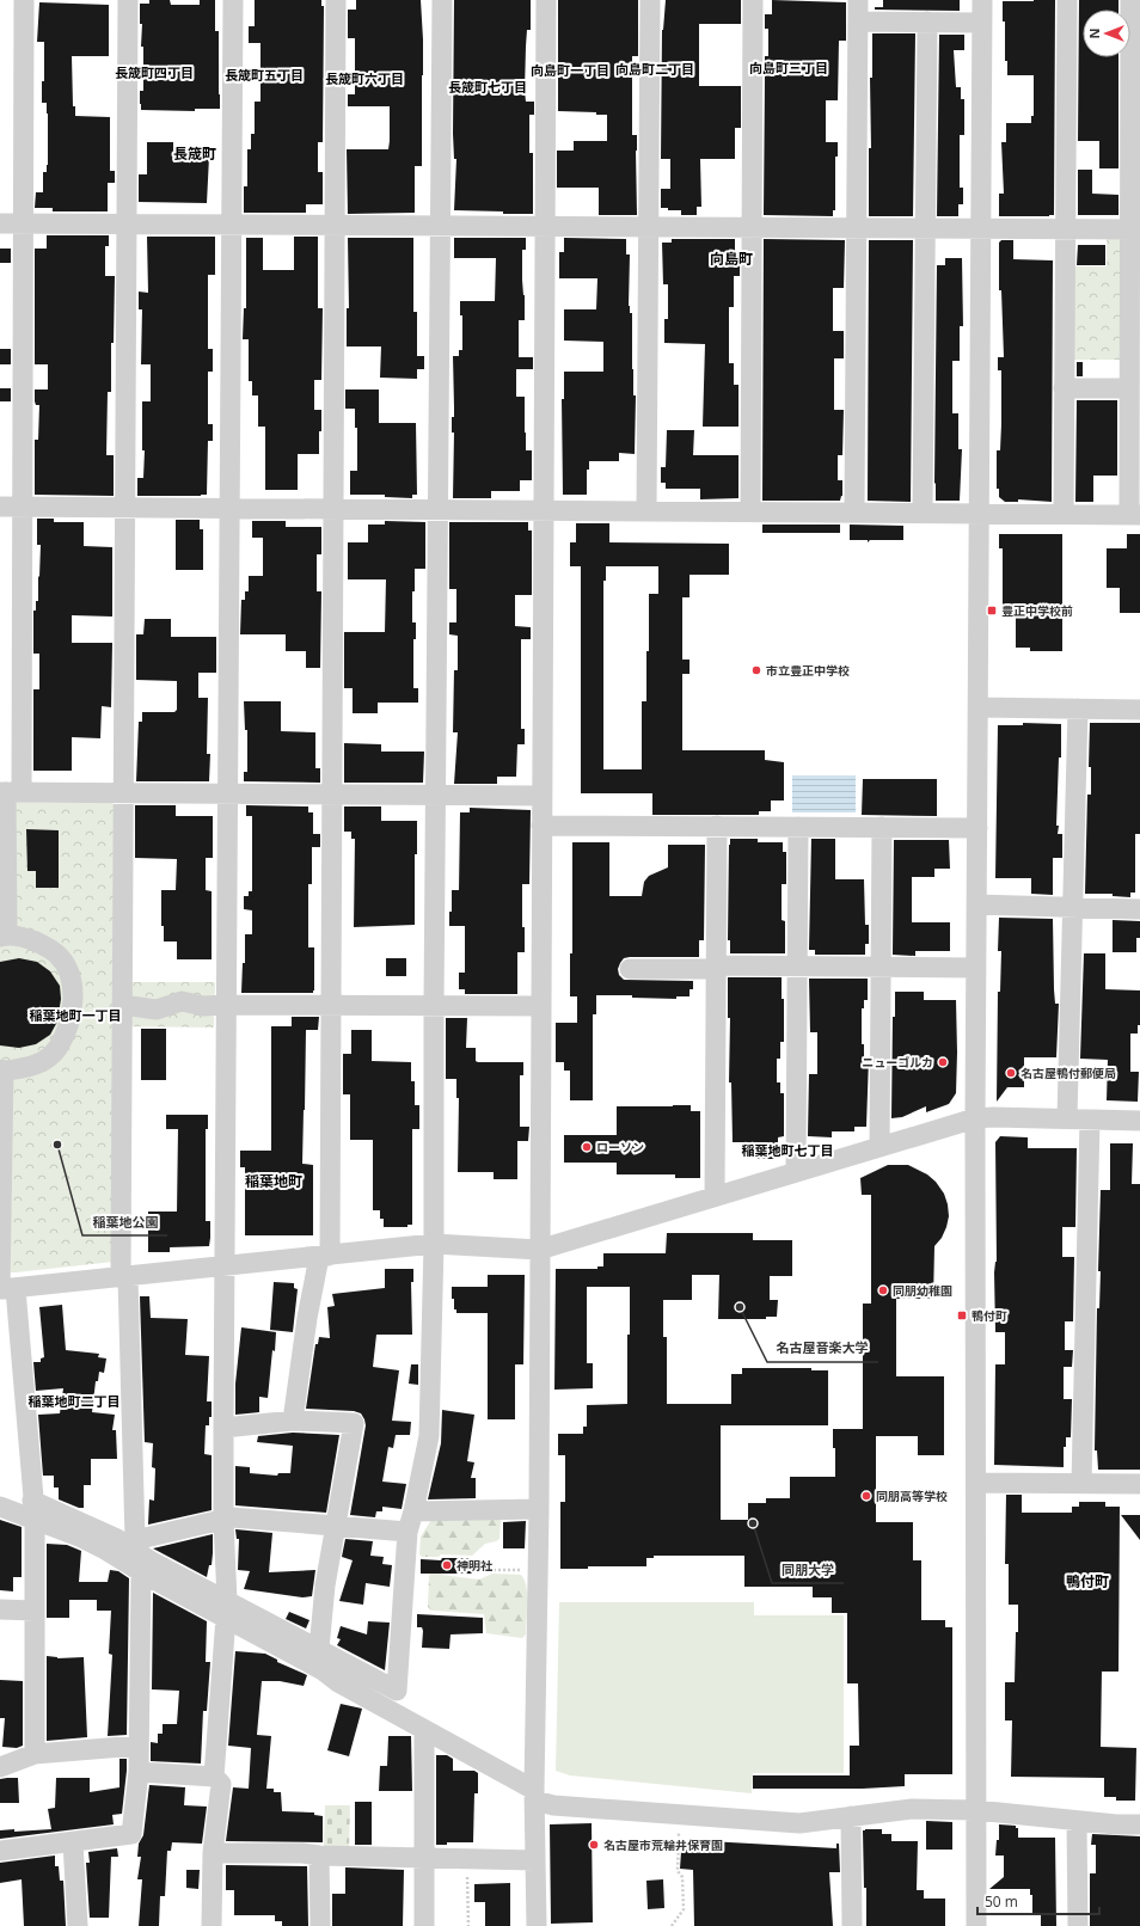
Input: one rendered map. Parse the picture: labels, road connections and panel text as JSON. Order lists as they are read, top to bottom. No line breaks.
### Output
{"districts":["向島町三丁目","向島町二丁目","向島町一丁目","長筬町四丁目","長筬町五丁目","長筬町六丁目","長筬町七丁目","長筬町","向島町","稲葉地町一丁目","稲葉地町七丁目","稲葉地町","稲葉地町二丁目","鴨付町"],"places":{"transit":["豊正中学校前","鴨付町"],"other":["市立豊正中学校","ニューゴルカ","名古屋鴨付郵便局","稲葉地公園","ローソン","同朋幼稚園","名古屋音楽大学","同朋高等学校","同朋大学","神明社","名古屋市荒輪井保育園"]},"scale_bar":"50 m","north":"left"}
